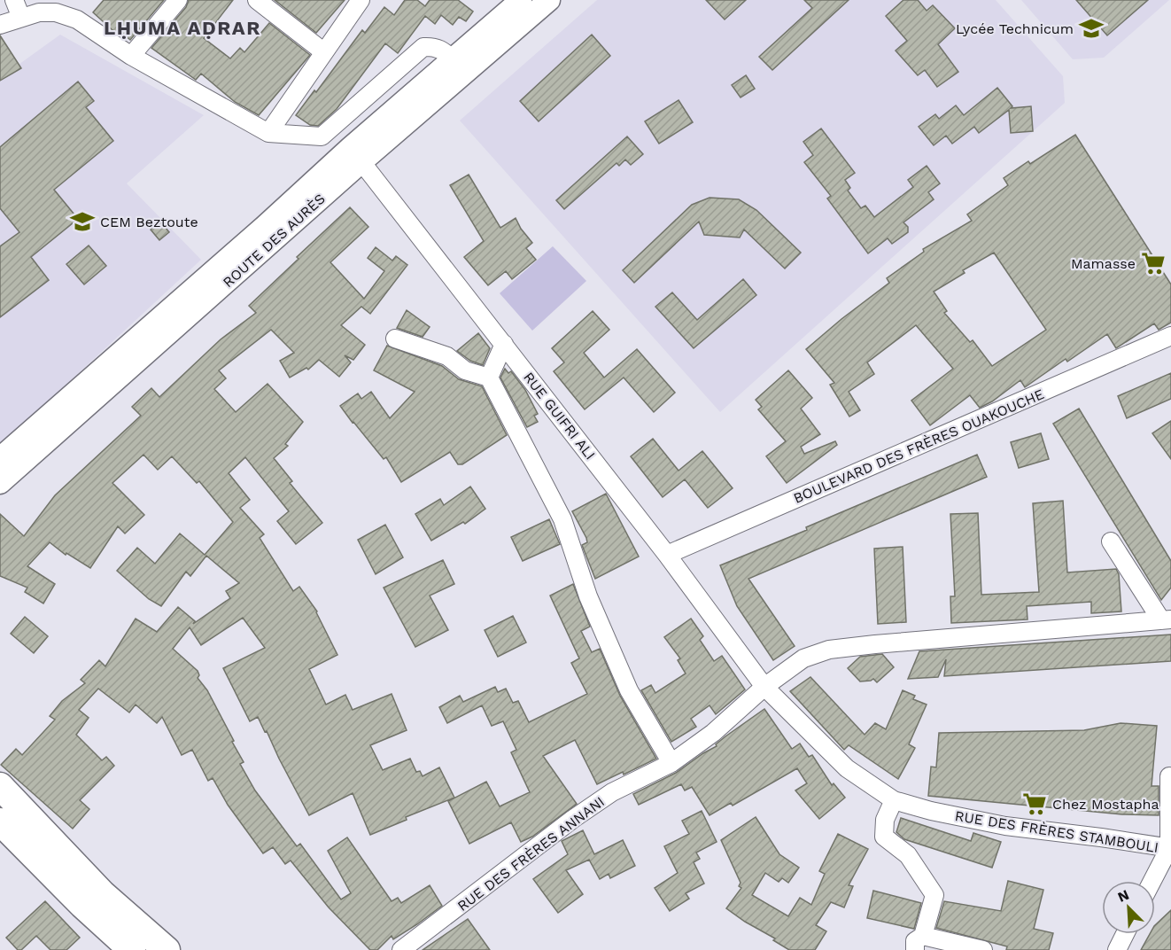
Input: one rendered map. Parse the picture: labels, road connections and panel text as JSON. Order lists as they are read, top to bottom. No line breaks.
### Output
{"streets":{"street":["ROUTE DES AURÈS","RUE GUIFRI ALI","BOULEVARD DES FRÈRES OUAKOUCHE","RUE DES FRÈRES STAMBOULI","RUE DES FRÈRES ANNANI"]},"crossings":[["ROUTE DES AURÈS","RUE GUIFRI ALI"],["RUE GUIFRI ALI","BOULEVARD DES FRÈRES OUAKOUCHE"],["RUE GUIFRI ALI","RUE DES FRÈRES STAMBOULI"],["RUE GUIFRI ALI","RUE DES FRÈRES ANNANI"],["RUE DES FRÈRES STAMBOULI","RUE DES FRÈRES ANNANI"]],"districts":["LḤUMA AḌRAR"],"places":{"school or university":["Lycée Technicum","CEM Beztoute"],"supermarket":["Mamasse","Chez Mostapha"]},"north":"top left"}
